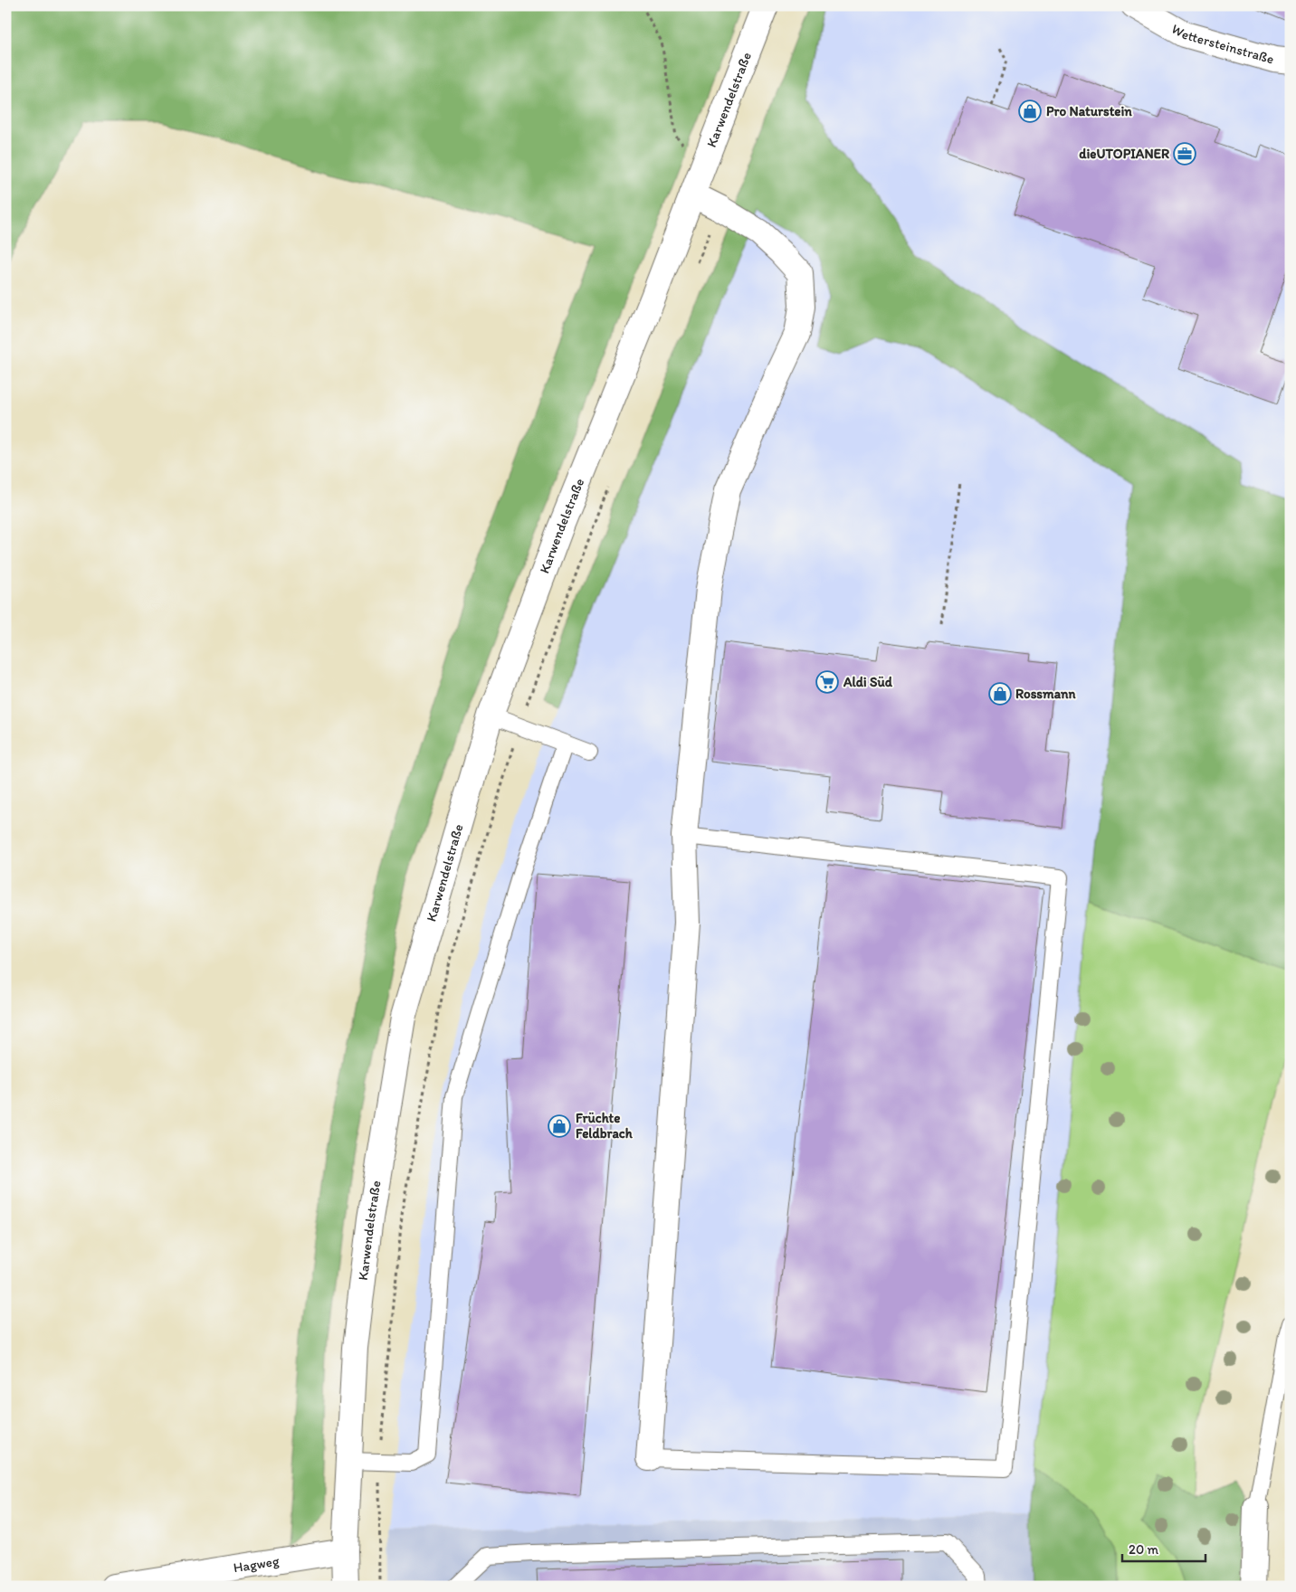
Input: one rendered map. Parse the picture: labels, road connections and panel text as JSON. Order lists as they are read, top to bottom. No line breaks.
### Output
{"streets":{"main road":["Wettersteinstraße","Karwendelstraße","Hagweg"]},"crossings":[["Karwendelstraße","Hagweg"]],"places":{"shop":["Pro Naturstein","Rossmann","Früchte Feldbrach"],"office":["dieUTOPIANER"],"supermarket":["Aldi Süd"]},"scale_bar":"20 m"}
